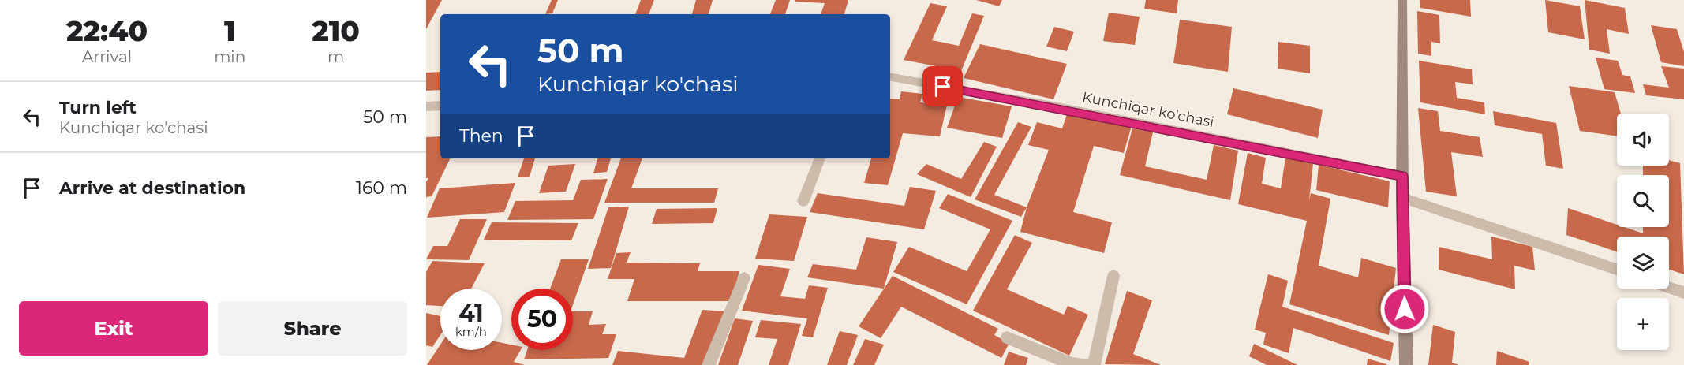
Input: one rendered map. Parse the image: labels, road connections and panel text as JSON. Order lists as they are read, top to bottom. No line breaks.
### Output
{"streets":{"street":["Kunchiqar ko'chasi"]},"page":{"eta":["22:40","Arrival","1","min","210","m"],"turn":["50 m","Kunchiqar ko'chasi"],"list":[{"name":"Turn left","note":"Kunchiqar ko'chasi","value":"50 m"},{"name":"Arrive at destination","value":"160 m"}],"map_buttons":"+","then":"Then","speed":"41 km/h","limit":"50","buttons":["Exit","Share"]}}
